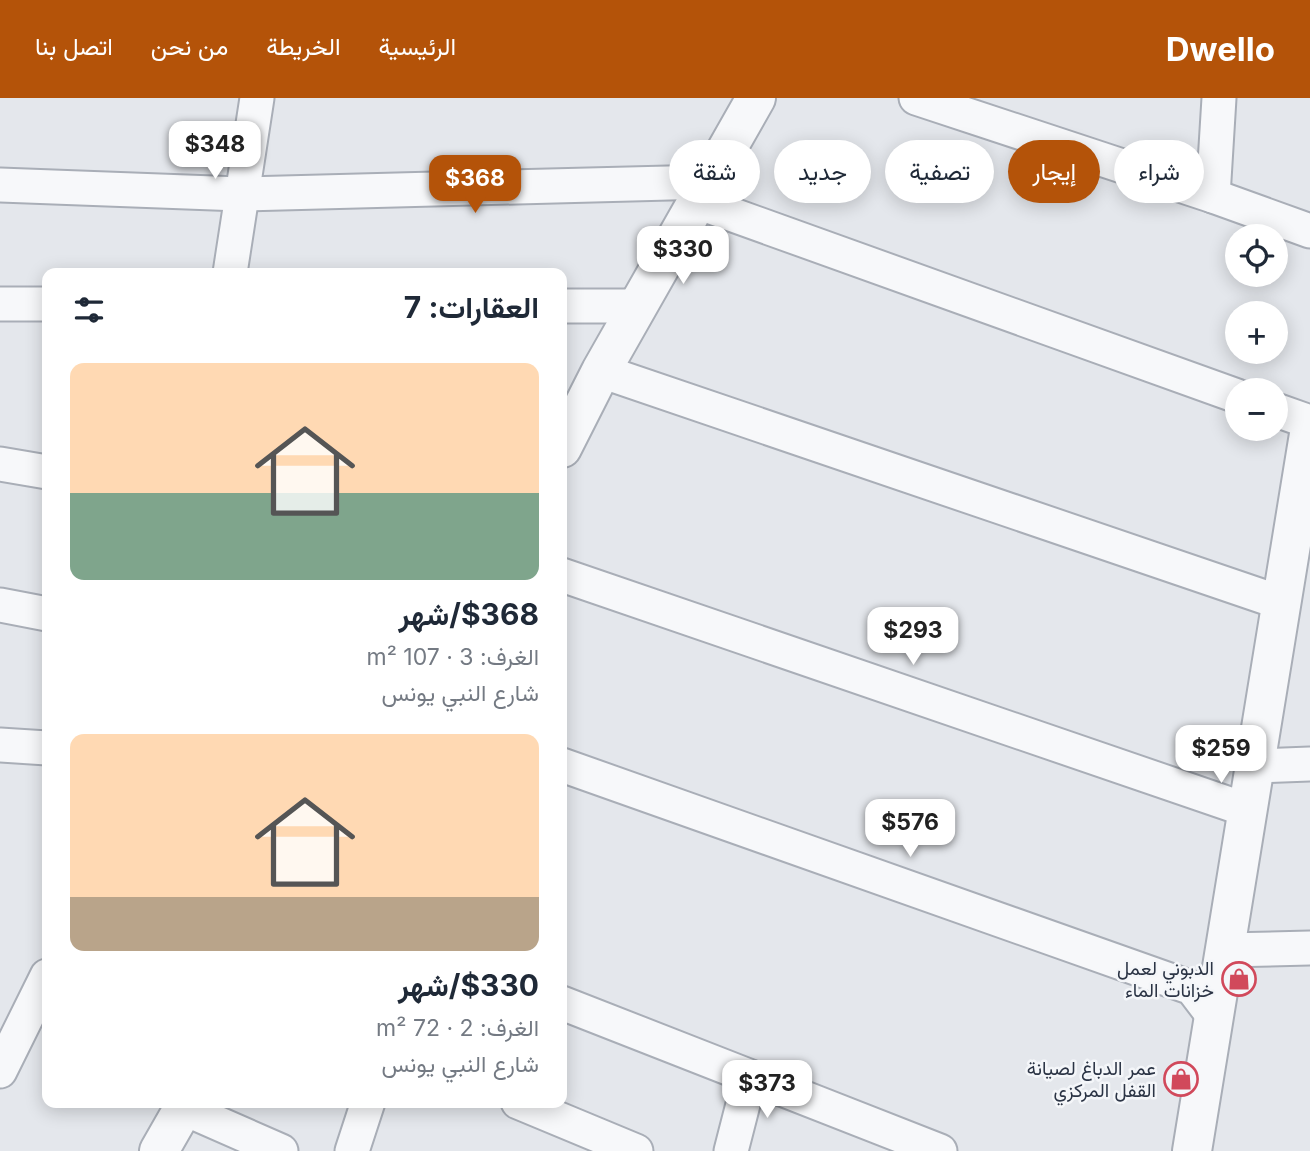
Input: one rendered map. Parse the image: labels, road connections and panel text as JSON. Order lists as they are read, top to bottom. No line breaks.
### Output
{"places":{"shop":["الدبوني لعمل خزانات الماء","عمر الدباغ لصيانة القفل المركزي"]},"page":{"header":"Dwello","nav":["الرئيسية","الخريطة","من نحن","اتصل بنا"],"price":["$348","$368","$330","$293","$259","$576","$373"],"chip":["شراء","إيجار","تصفية","جديد","شقة"],"map_buttons":["+","−"],"heading":"العقارات: 7","list":[{"name":"$368/شهر","note":"الغرف: 3 · 107 m² · شارع النبي يونس"},{"name":"$330/شهر","note":"الغرف: 2 · 72 m² · شارع النبي يونس"}]}}
